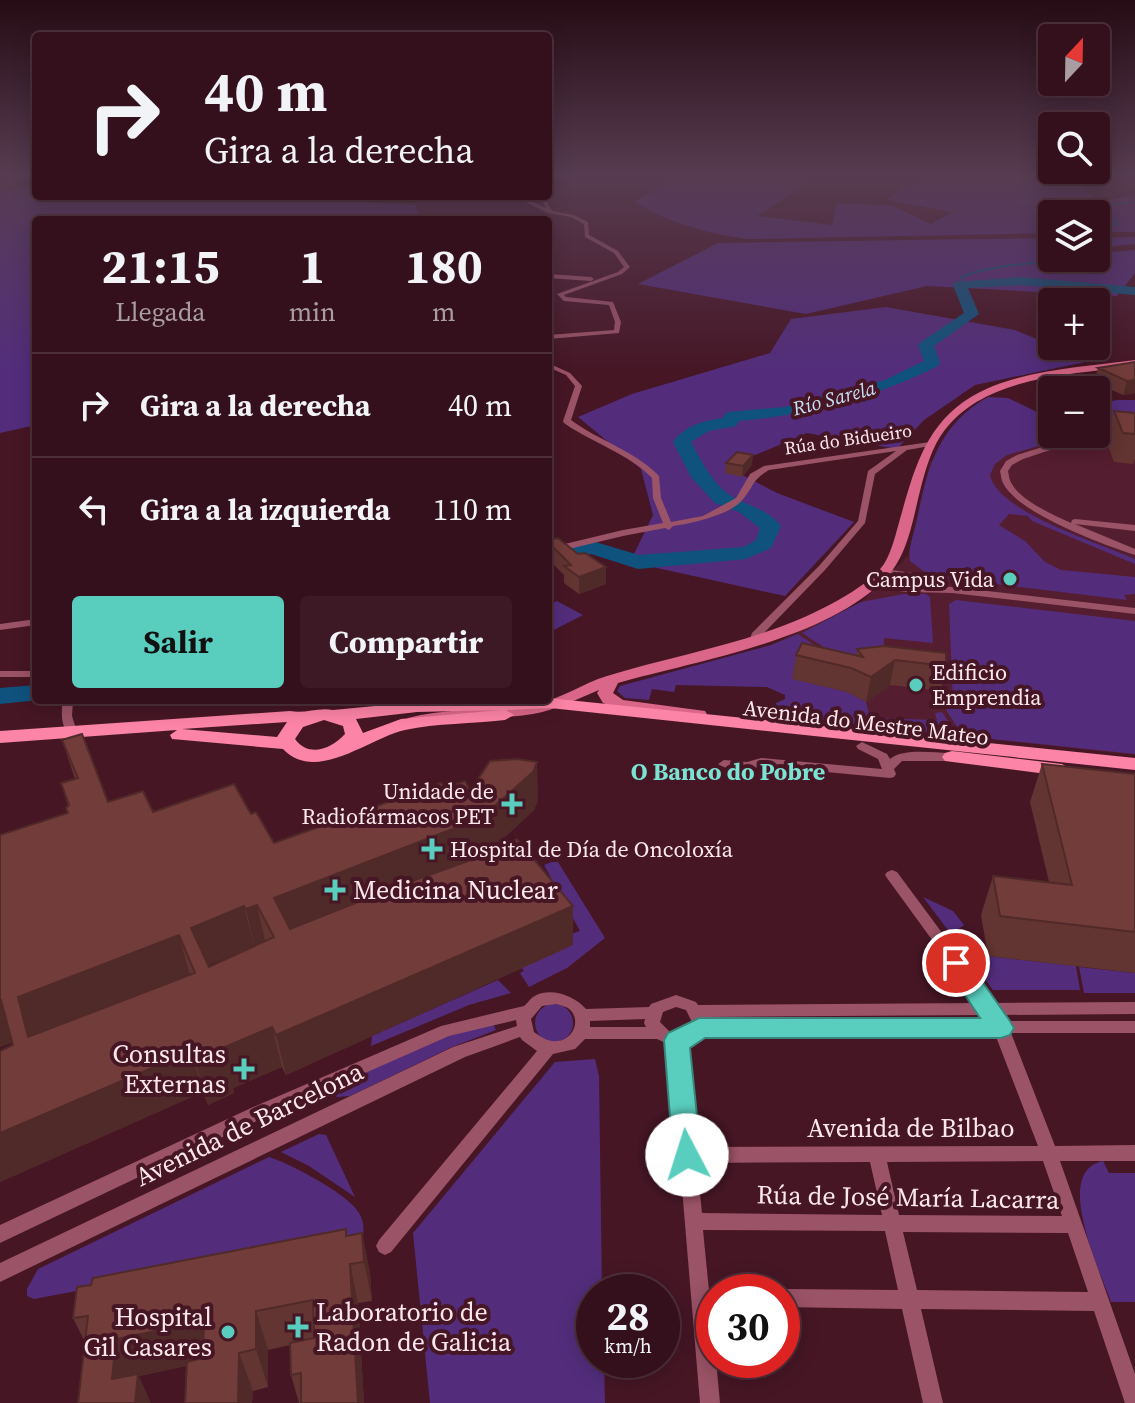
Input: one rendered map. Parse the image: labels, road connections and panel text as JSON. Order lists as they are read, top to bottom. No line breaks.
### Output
{"streets":{"main road":["Avenida do Mestre Mateo"],"street":["Rúa do Bidueiro","Avenida de Barcelona","Avenida de Bilbao","Rúa de José María Lacarra"]},"districts":["O Banco do Pobre"],"water":["Río Sarela"],"places":{"other":["Campus Vida","Edificio Emprendia","Hospital Gil Casares"],"health":["Unidade de Radiofármacos PET","Hospital de Día de Oncoloxía","Medicina Nuclear","Consultas Externas","Laboratorio de Radon de Galicia"]},"north":"top","page":{"map_buttons":["+","−"],"turn":["40 m","Gira a la derecha"],"eta":["21:15","Llegada","1","min","180","m"],"list":[{"name":"Gira a la derecha","value":"40 m"},{"name":"Gira a la izquierda","value":"110 m"}],"buttons":["Salir","Compartir"],"speed":"28 km/h","limit":"30"}}
